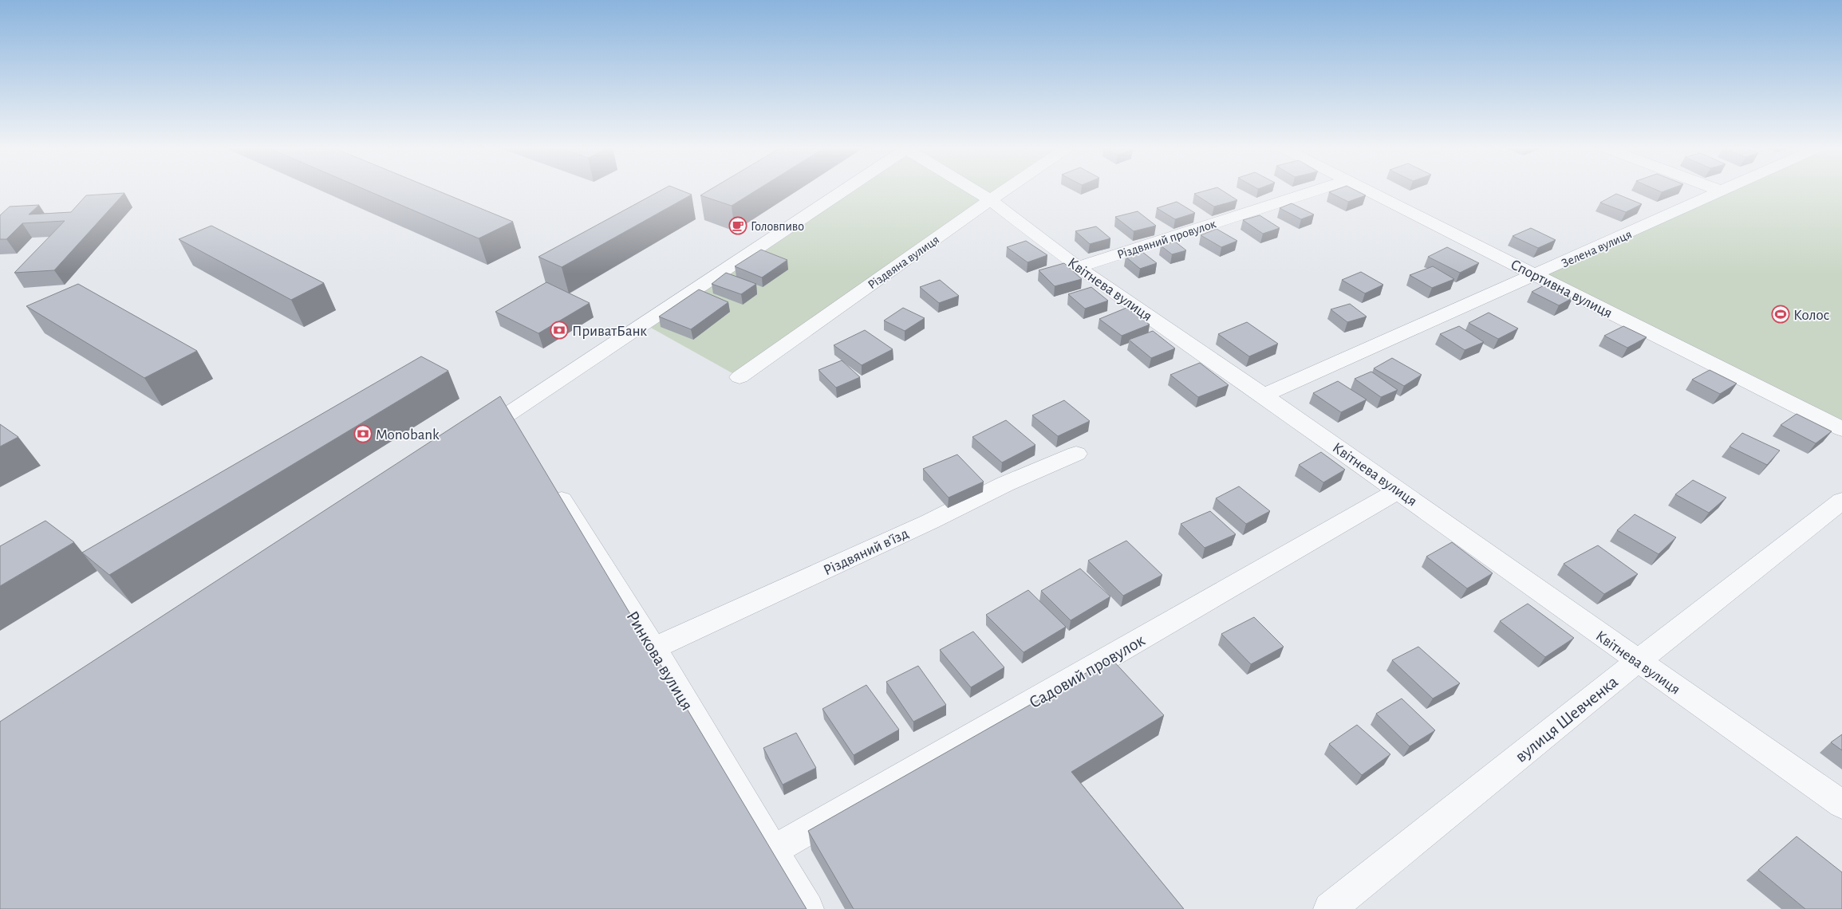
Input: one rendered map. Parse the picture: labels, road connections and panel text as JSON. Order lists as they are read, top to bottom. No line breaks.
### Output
{"streets":{"street":["Різдвяний провулок","Зелена вулиця","Різдвяна вулиця","Спортивна вулиця","Квітнева вулиця","Різдвяний в'їзд","Ринкова вулиця","Садовий провулок","вулиця Шевченка"]},"crossings":[["Різдвяний провулок","Квітнева вулиця"],["Зелена вулиця","Спортивна вулиця"],["Зелена вулиця","Квітнева вулиця"],["Різдвяна вулиця","Квітнева вулиця"],["Квітнева вулиця","Садовий провулок"],["Квітнева вулиця","вулиця Шевченка"],["Різдвяний в'їзд","Ринкова вулиця"],["Ринкова вулиця","Садовий провулок"]],"places":{"cafe":["Головпиво"],"sports":["Колос"],"bank":["ПриватБанк","Monobank"]}}
